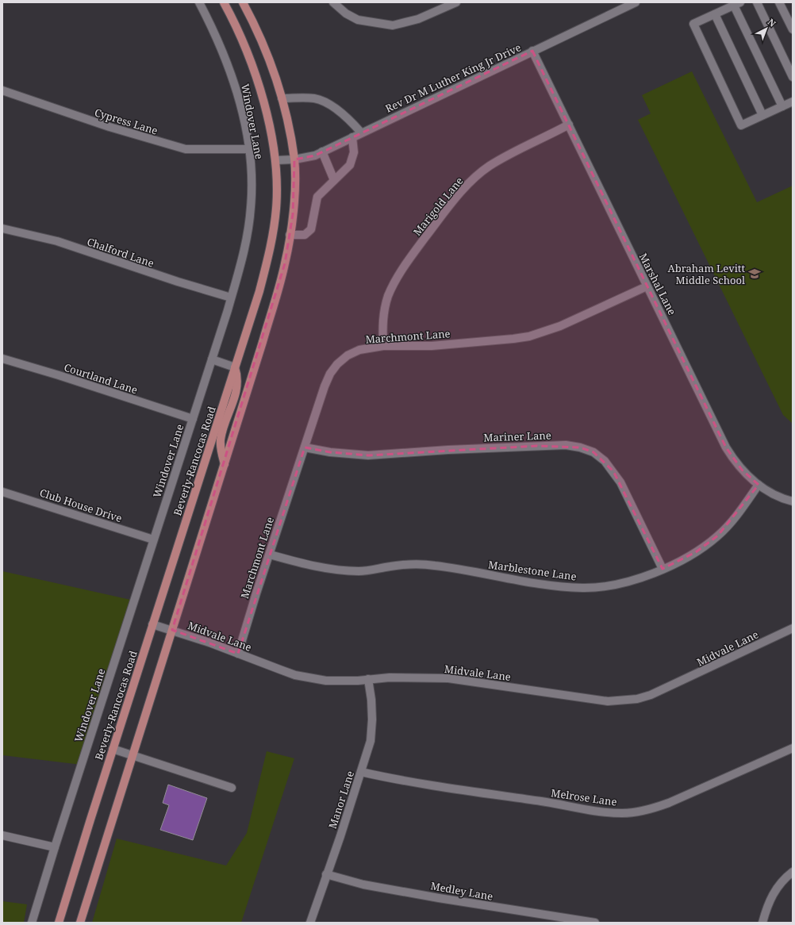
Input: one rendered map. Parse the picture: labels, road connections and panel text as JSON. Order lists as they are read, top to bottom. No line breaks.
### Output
{"streets":{"main road":["Beverly-Rancocas Road"],"street":["Rev Dr M Luther King Jr Drive","Cypress Lane","Windover Lane","Marigold Lane","Chalford Lane","Marshal Lane","Marchmont Lane","Courtland Lane","Mariner Lane","Club House Drive","Marblestone Lane","Midvale Lane","Melrose Lane","Manor Lane","Medley Lane"]},"crossings":[["Rev Dr M Luther King Jr Drive","Marshal Lane"],["Rev Dr M Luther King Jr Drive","Beverly-Rancocas Road"],["Cypress Lane","Windover Lane"],["Windover Lane","Chalford Lane"],["Windover Lane","Courtland Lane"],["Windover Lane","Club House Drive"],["Marigold Lane","Marshal Lane"],["Marigold Lane","Marchmont Lane"],["Marshal Lane","Marchmont Lane"],["Marshal Lane","Marblestone Lane"],["Marchmont Lane","Mariner Lane"],["Marchmont Lane","Marblestone Lane"],["Marchmont Lane","Midvale Lane"],["Mariner Lane","Marblestone Lane"],["Beverly-Rancocas Road","Midvale Lane"],["Midvale Lane","Manor Lane"],["Melrose Lane","Manor Lane"],["Manor Lane","Medley Lane"]],"places":{"school or university":["Abraham Levitt Middle School"]},"north":"top right"}
